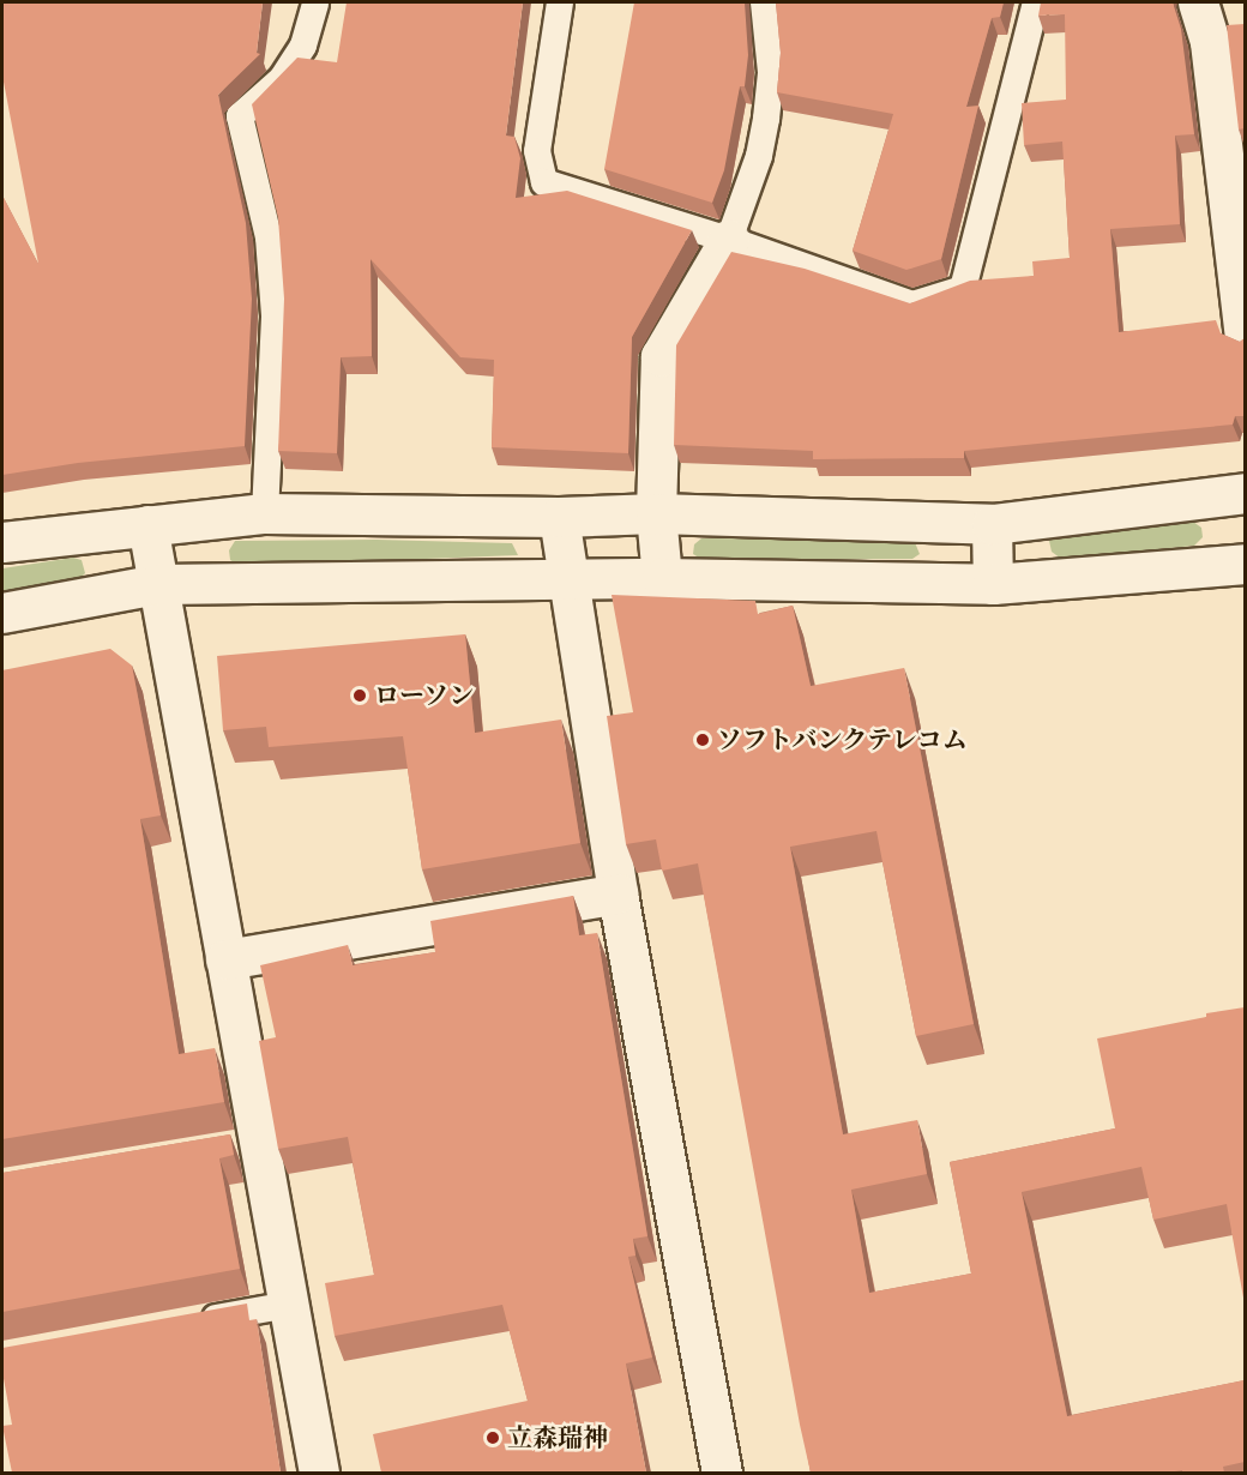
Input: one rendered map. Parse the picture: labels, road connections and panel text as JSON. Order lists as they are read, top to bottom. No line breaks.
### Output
{"places":["ローソン","ソフトバンクテレコム","立森瑞神"]}
